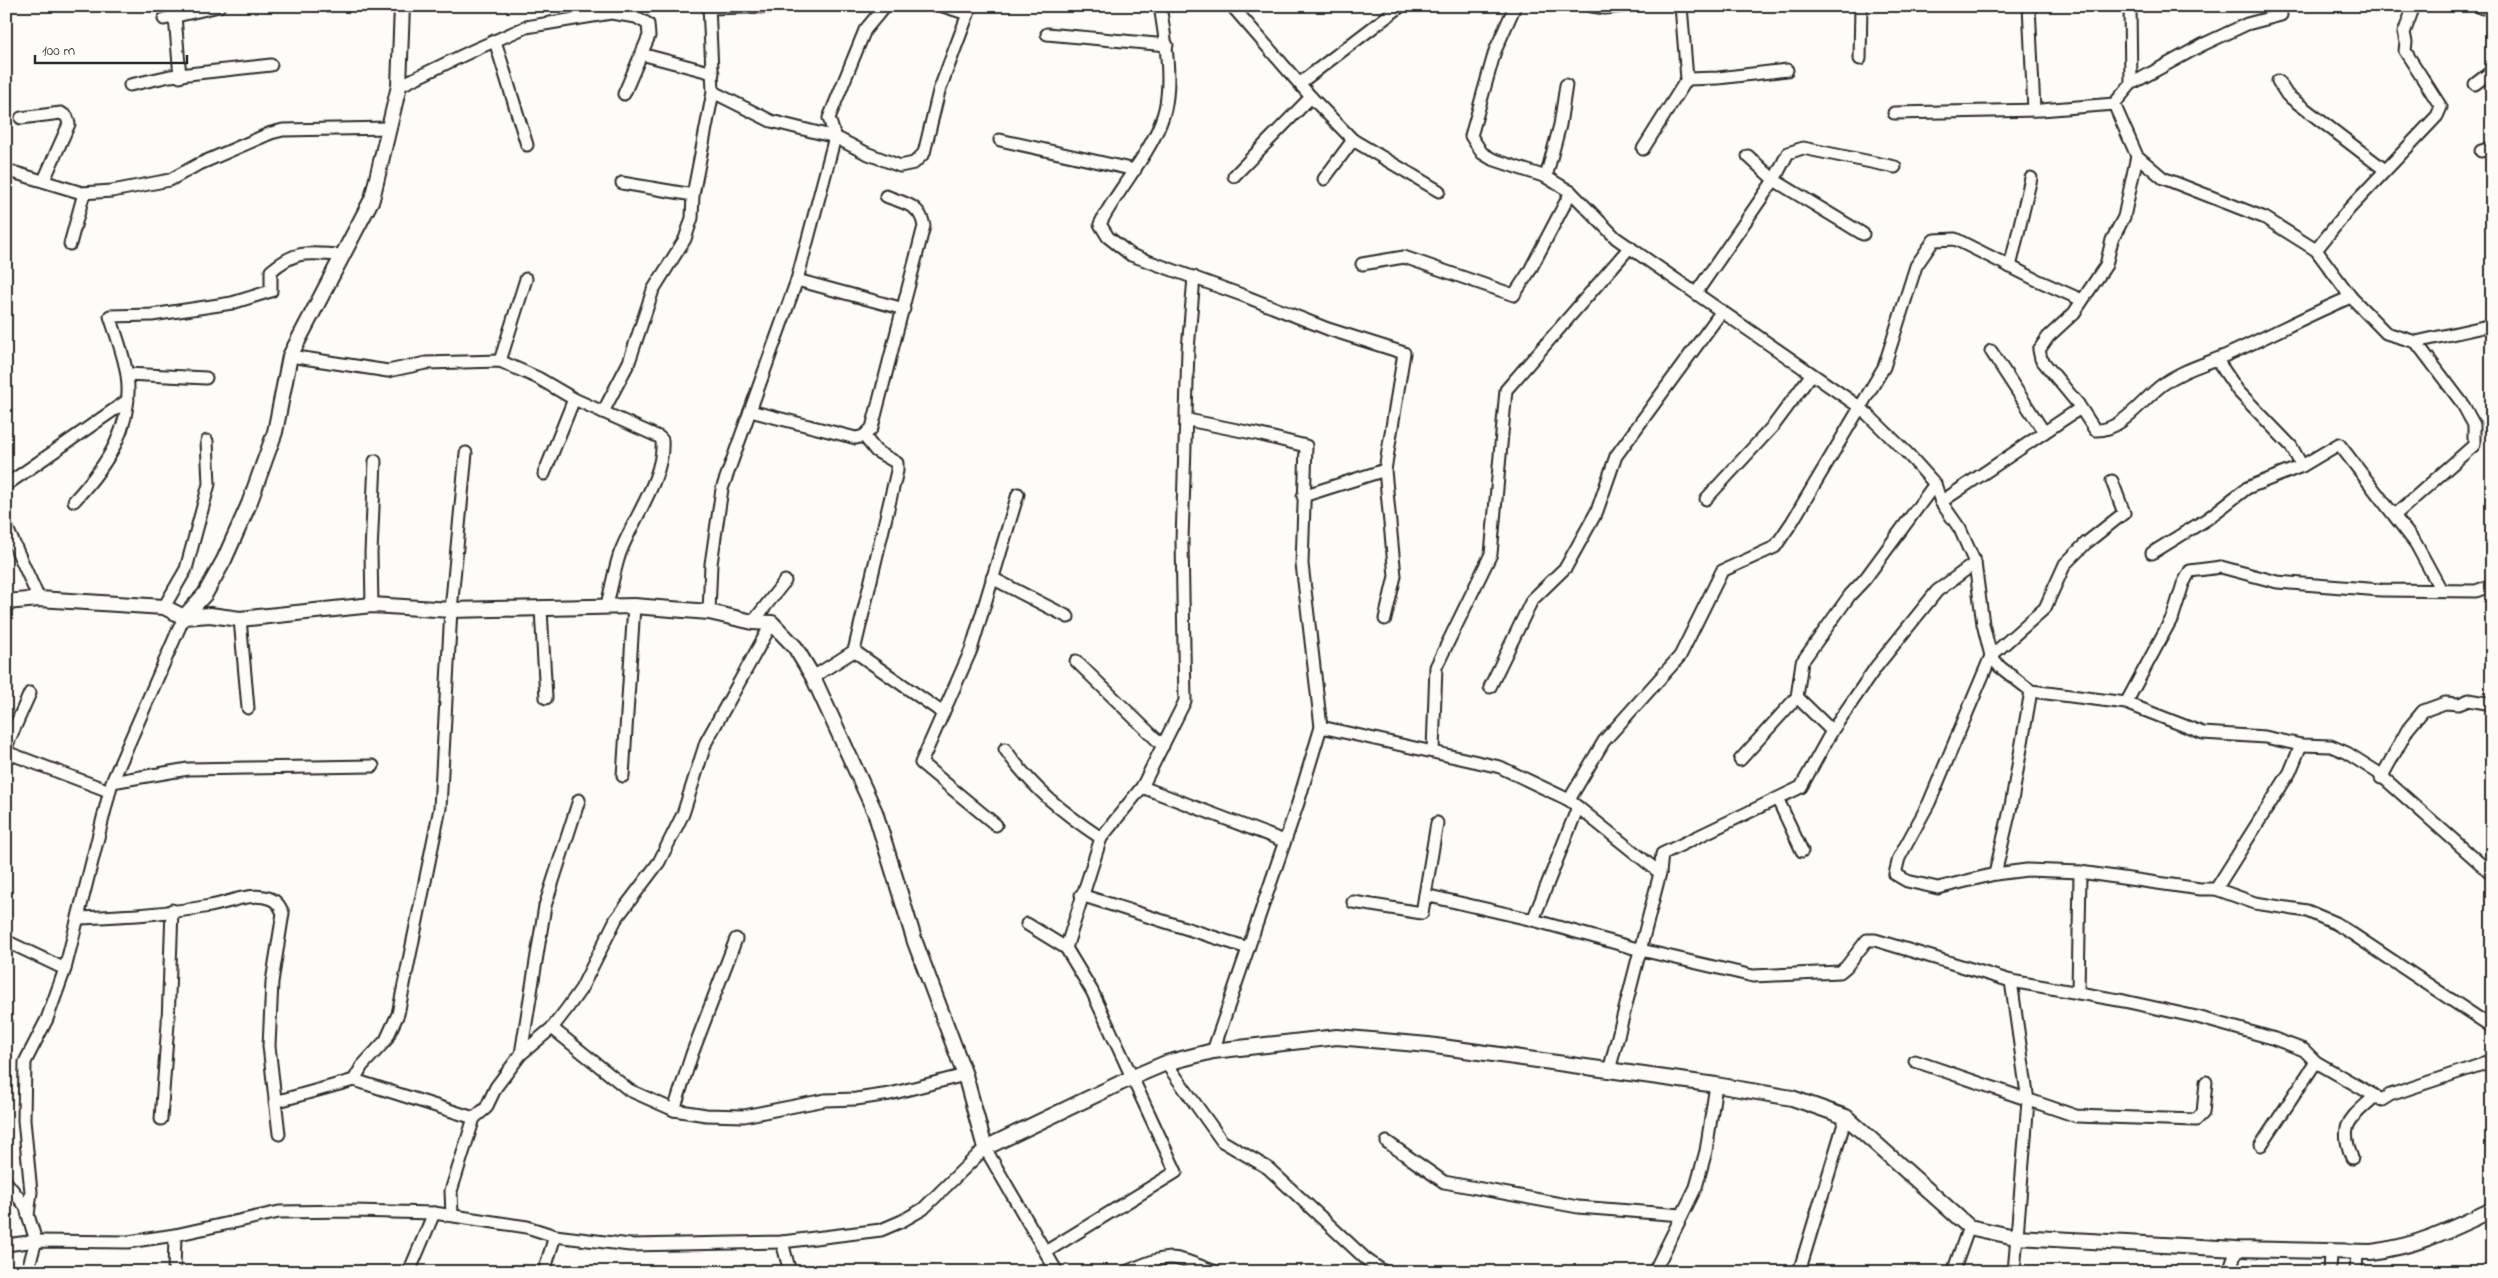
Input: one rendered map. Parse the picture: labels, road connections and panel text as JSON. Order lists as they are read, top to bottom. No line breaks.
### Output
{"scale_bar":"100 m"}
